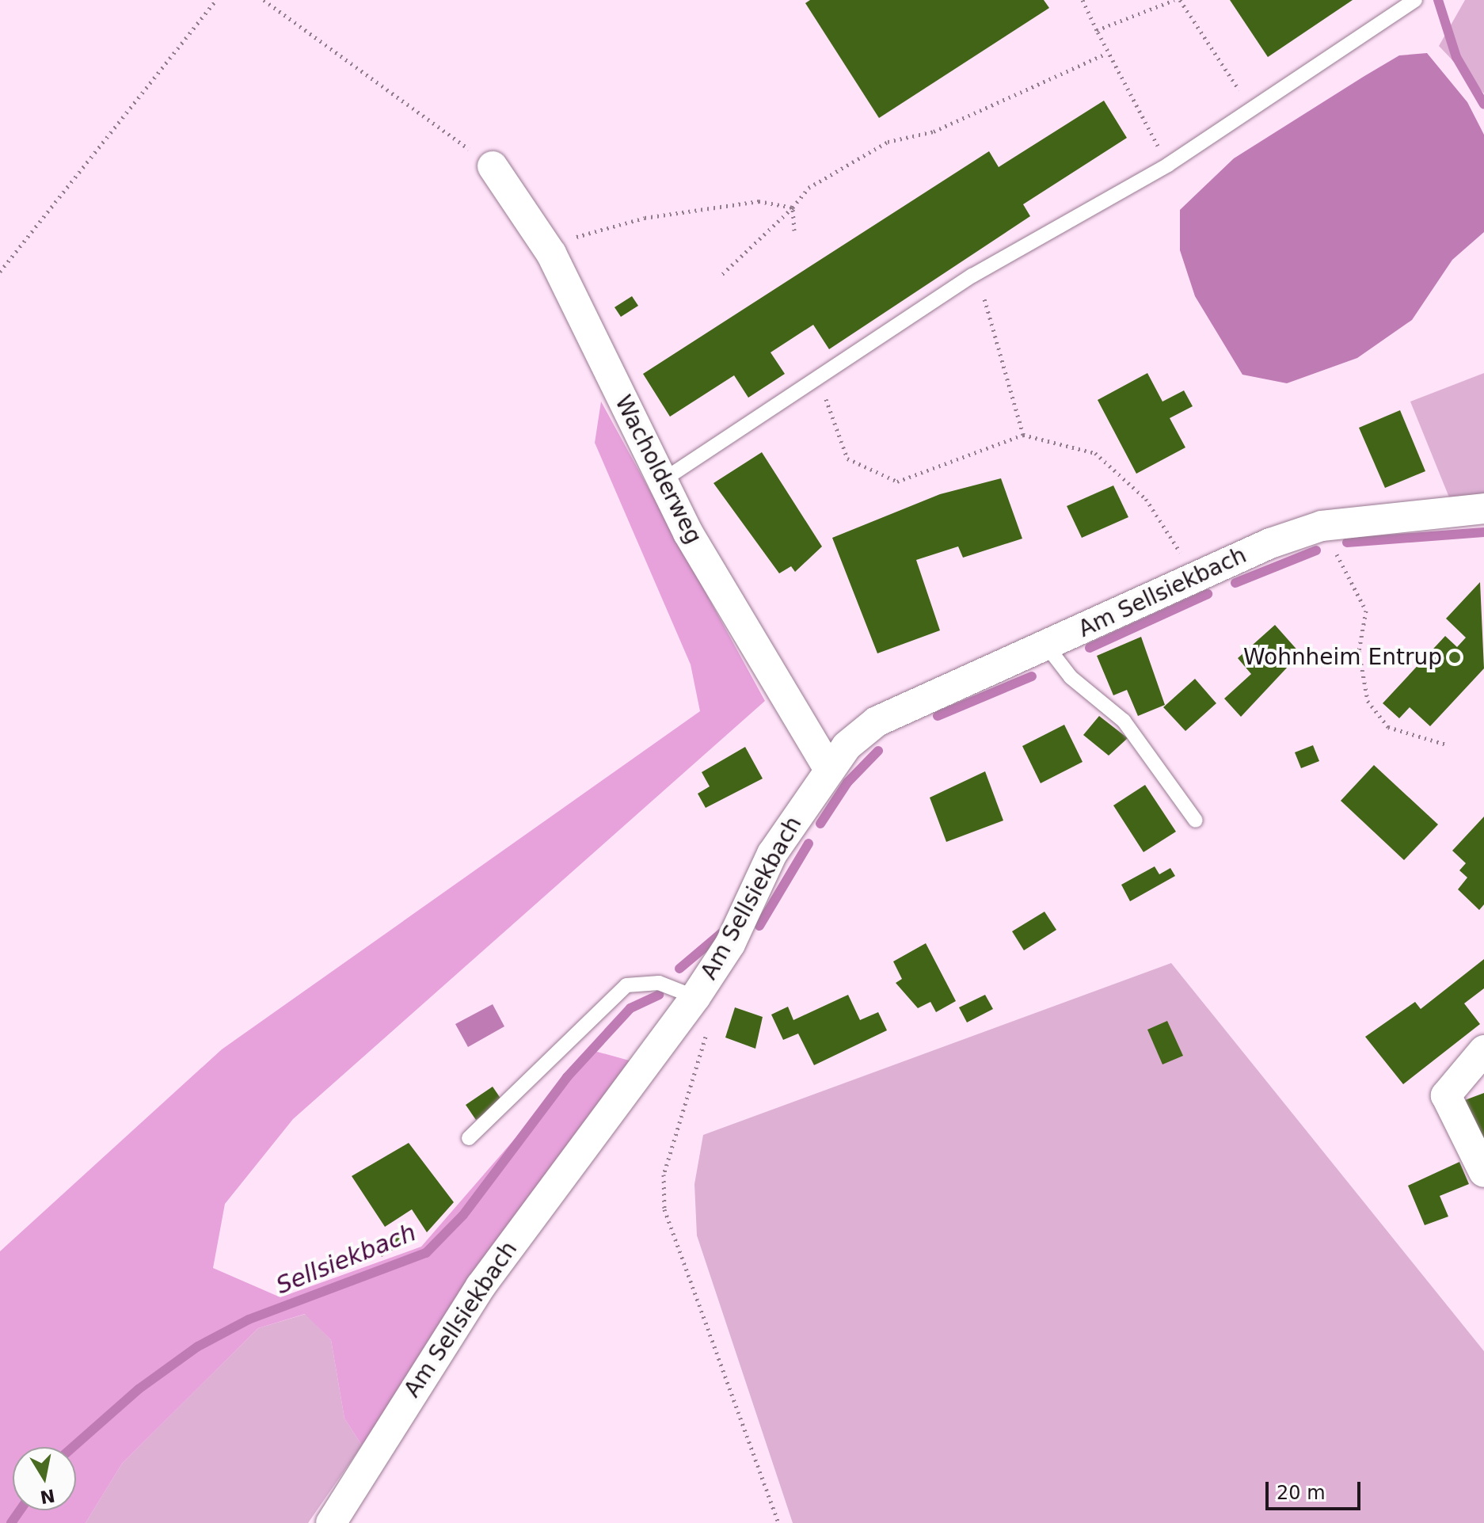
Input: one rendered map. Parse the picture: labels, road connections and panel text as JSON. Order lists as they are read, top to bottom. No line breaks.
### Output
{"streets":{"street":["Wacholderweg","Am Sellsiekbach"]},"crossings":[["Wacholderweg","Am Sellsiekbach"]],"water":["Sellsiekbach"],"places":["Wohnheim Entrup"],"scale_bar":"20 m","north":"bottom"}
